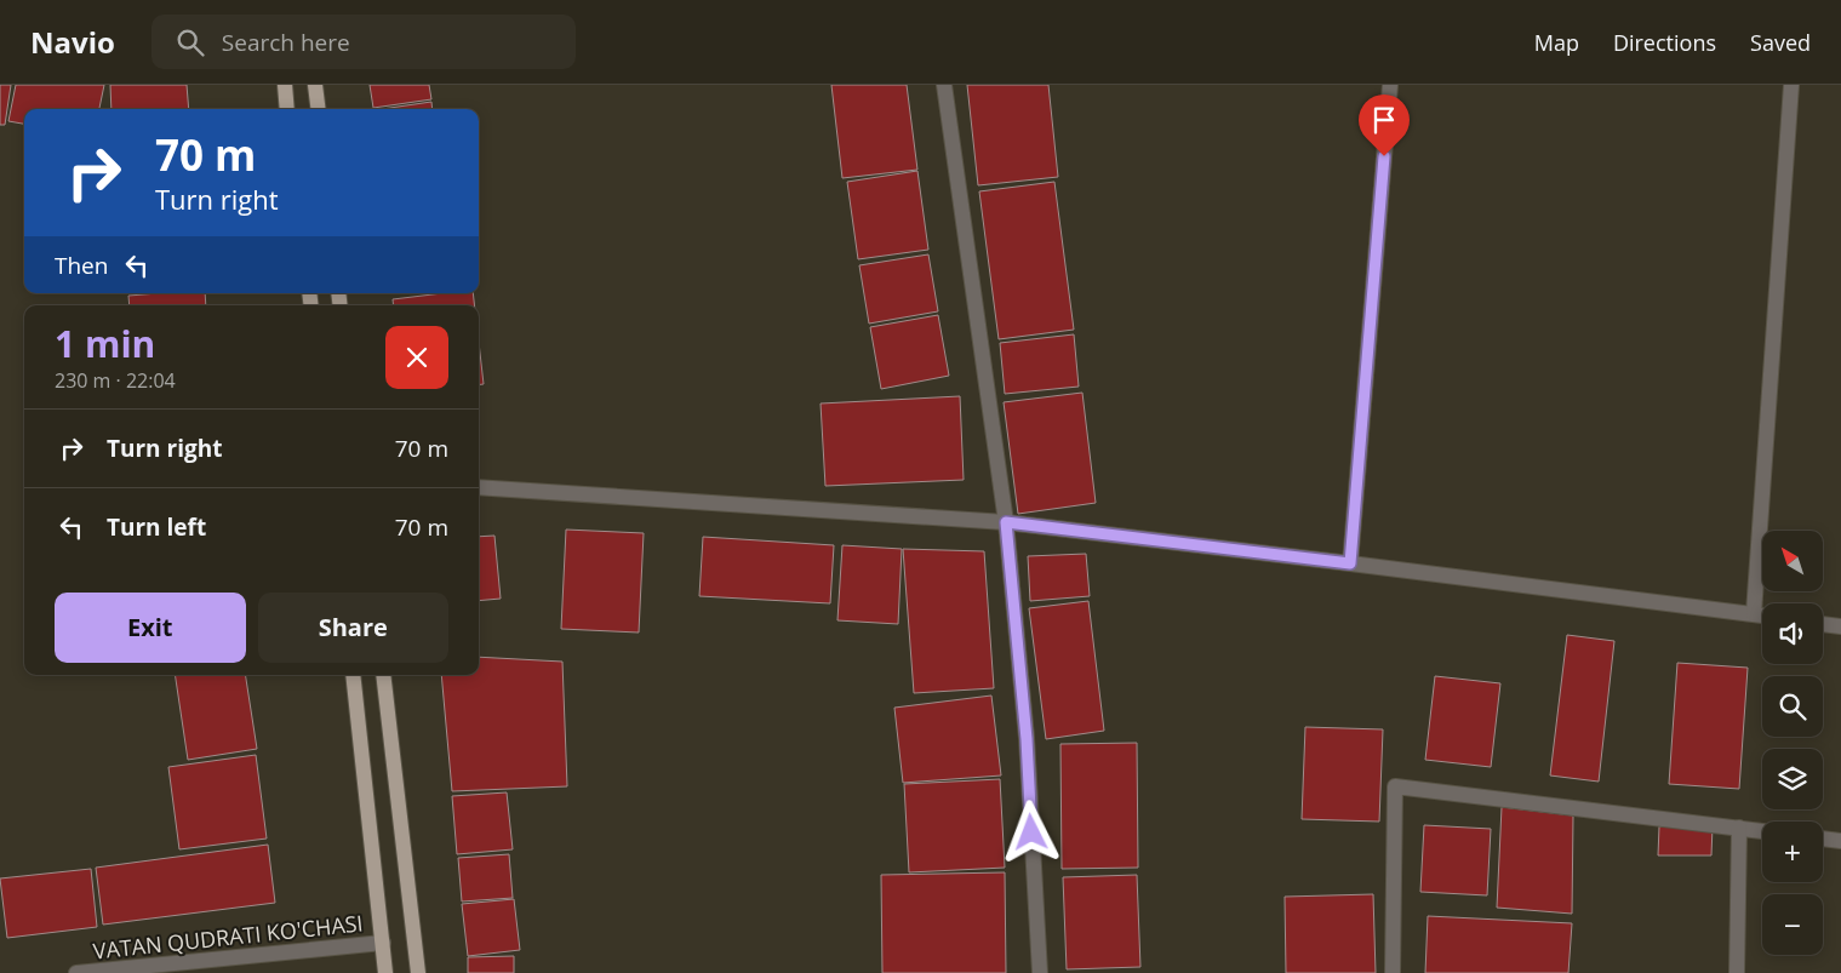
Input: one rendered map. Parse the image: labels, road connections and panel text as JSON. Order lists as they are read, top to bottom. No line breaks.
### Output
{"streets":{"street":["VATAN QUDRATI KO'CHASI"]},"north":"top left","page":{"header":"Navio","search":"Search here","nav":["Map","Directions","Saved"],"turn":["70 m","Turn right"],"then":"Then","heading":["1 min","230 m · 22:04"],"list":[{"name":"Turn right","value":"70 m"},{"name":"Turn left","value":"70 m"}],"map_buttons":["+","−"],"buttons":["Exit","Share"]}}
